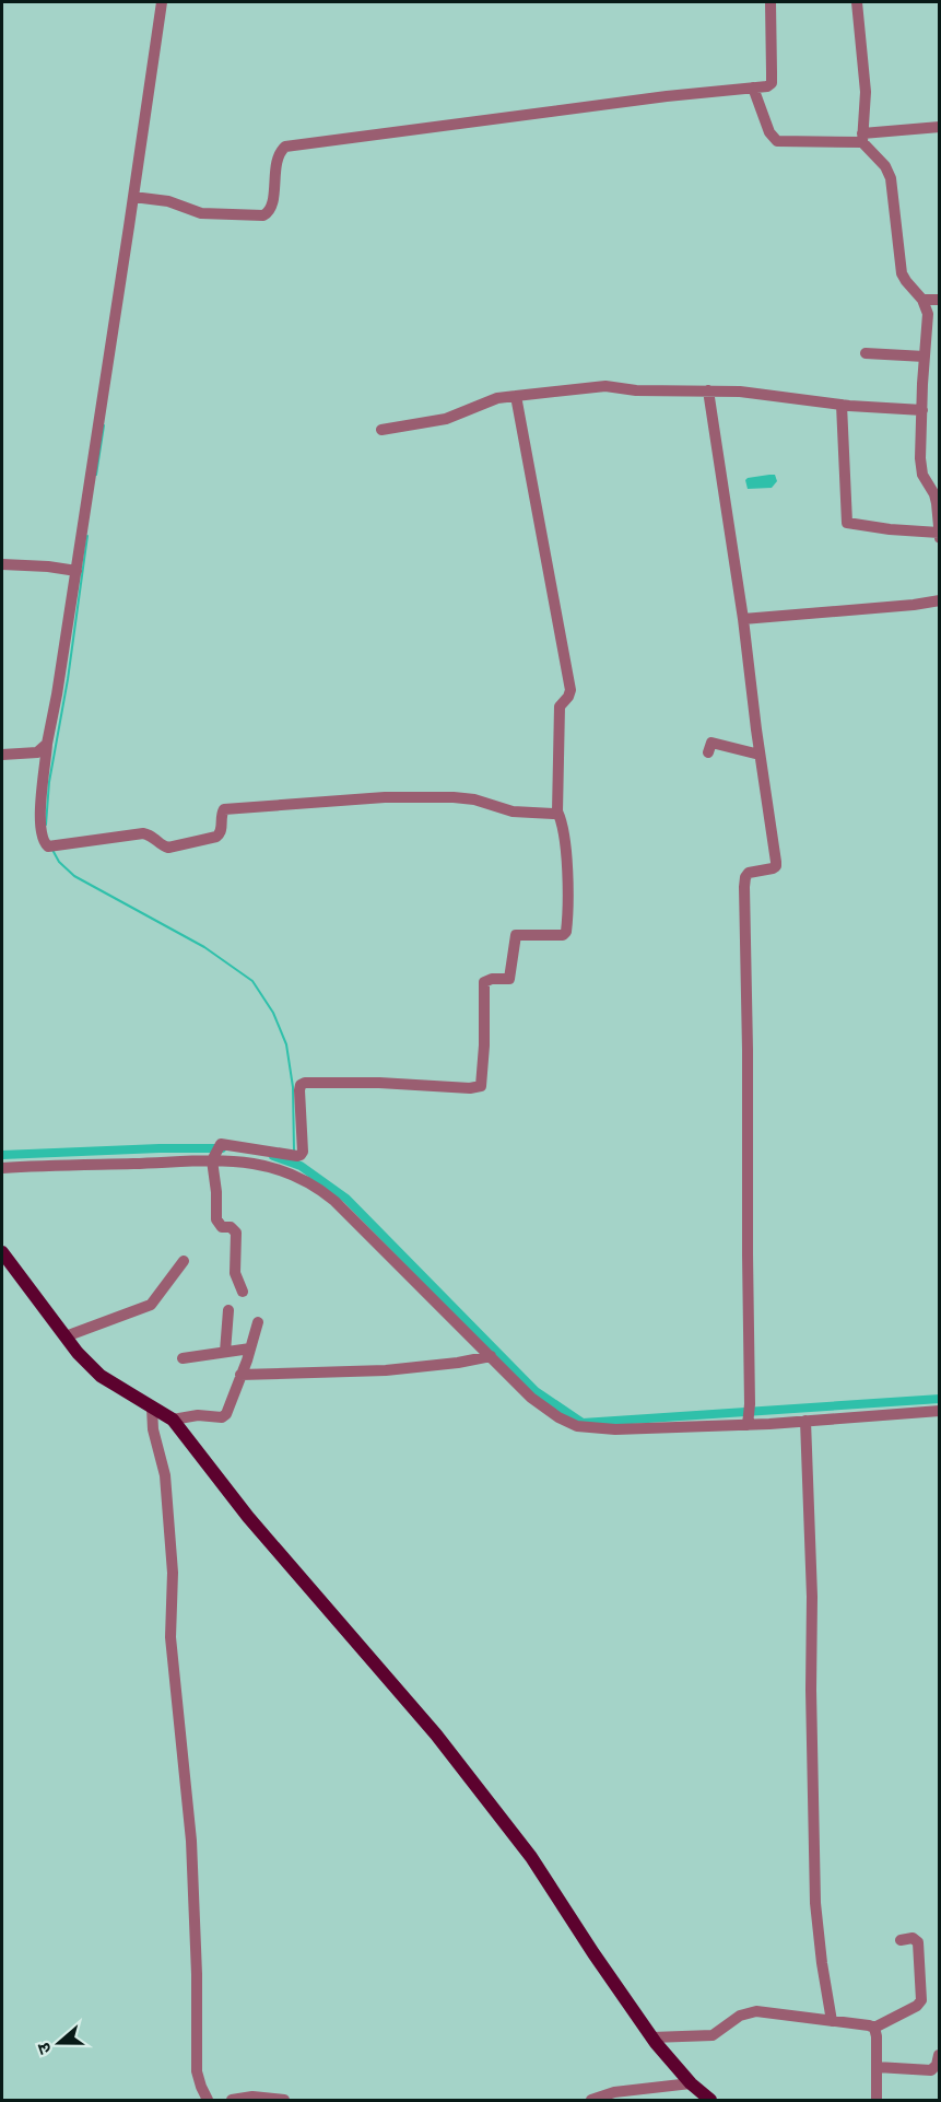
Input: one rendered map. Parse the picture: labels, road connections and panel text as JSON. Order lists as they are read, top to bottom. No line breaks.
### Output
{"north":"left"}
